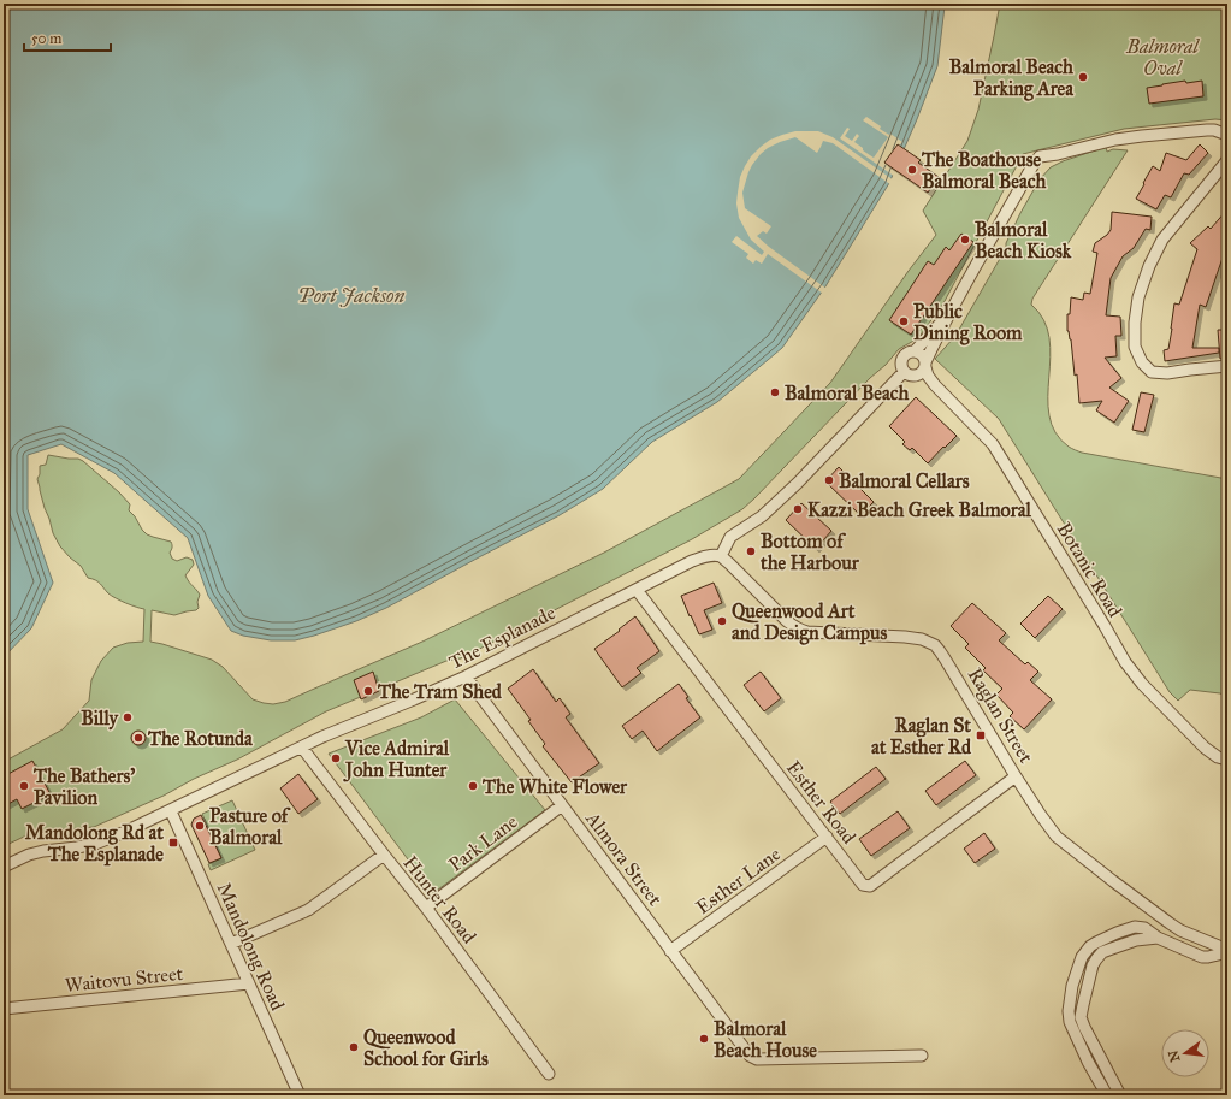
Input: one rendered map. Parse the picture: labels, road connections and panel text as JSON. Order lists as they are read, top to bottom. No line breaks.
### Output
{"streets":{"street":["Botanic Road","The Esplanade","Raglan Street","Esther Road","Park Lane","Almora Street","Esther Lane","Hunter Road","Mandolong Road","Waitovu Street"]},"crossings":[["The Esplanade","Raglan Street"],["The Esplanade","Esther Road"],["The Esplanade","Almora Street"],["The Esplanade","Hunter Road"],["The Esplanade","Mandolong Road"],["Raglan Street","Esther Road"],["Esther Road","Esther Lane"],["Park Lane","Almora Street"],["Park Lane","Hunter Road"],["Almora Street","Esther Lane"],["Mandolong Road","Waitovu Street"]],"water":["Port Jackson"],"parks":["Balmoral Oval"],"places":{"other":["Balmoral Beach Parking Area","The Boathouse Balmoral Beach","Balmoral Beach Kiosk","Public Dining Room","Balmoral Beach","Balmoral Cellars","Kazzi Beach Greek Balmoral","Bottom of the Harbour","Queenwood Art and Design Campus","The Tram Shed","Billy","The Rotunda","Vice Admiral John Hunter","The Bathers' Pavilion","The White Flower","Pasture of Balmoral","Balmoral Beach House","Queenwood School for Girls"],"transit":["Raglan St at Esther Rd","Mandolong Rd at The Esplanade"]},"scale_bar":"50 m","north":"left"}
